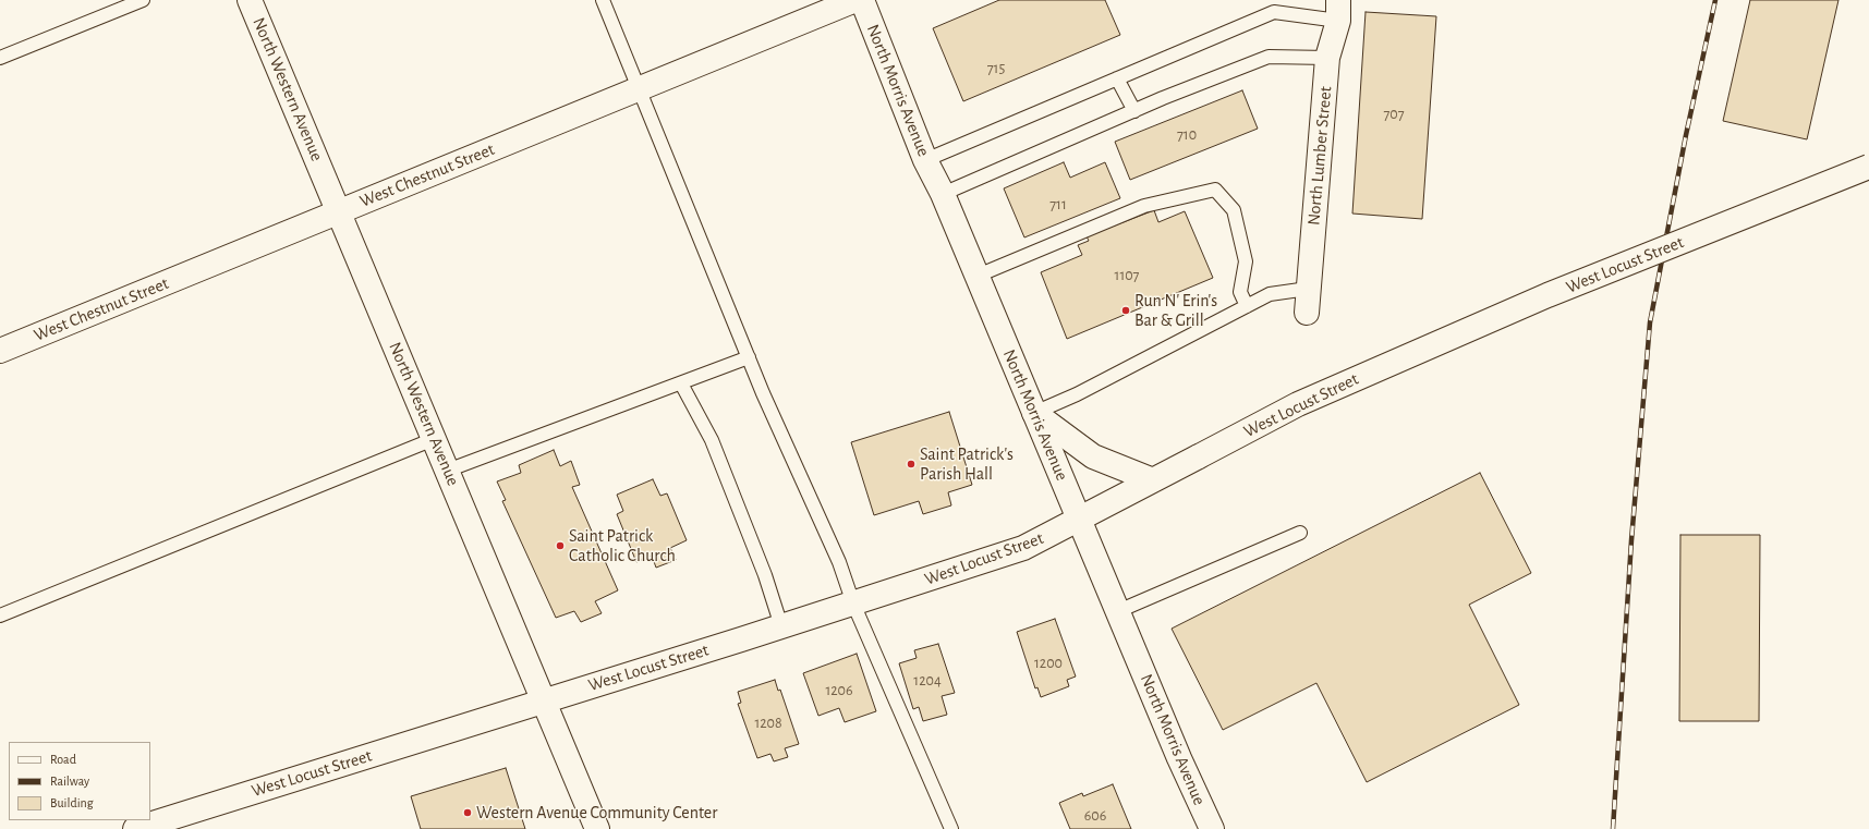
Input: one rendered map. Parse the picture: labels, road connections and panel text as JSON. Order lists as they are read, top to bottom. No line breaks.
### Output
{"streets":{"street":["North Western Avenue","North Morris Avenue","North Lumber Street","West Chestnut Street","West Locust Street"]},"crossings":[["North Western Avenue","West Chestnut Street"],["North Western Avenue","West Locust Street"],["North Morris Avenue","West Locust Street"]],"places":["Run N' Erin's Bar & Grill","Saint Patrick's Parish Hall","Saint Patrick Catholic Church","Western Avenue Community Center"],"house_numbers":["715","707","710","711","1107","1200","1204","1206","1208","606"],"legend":["Road","Railway","Building"]}
